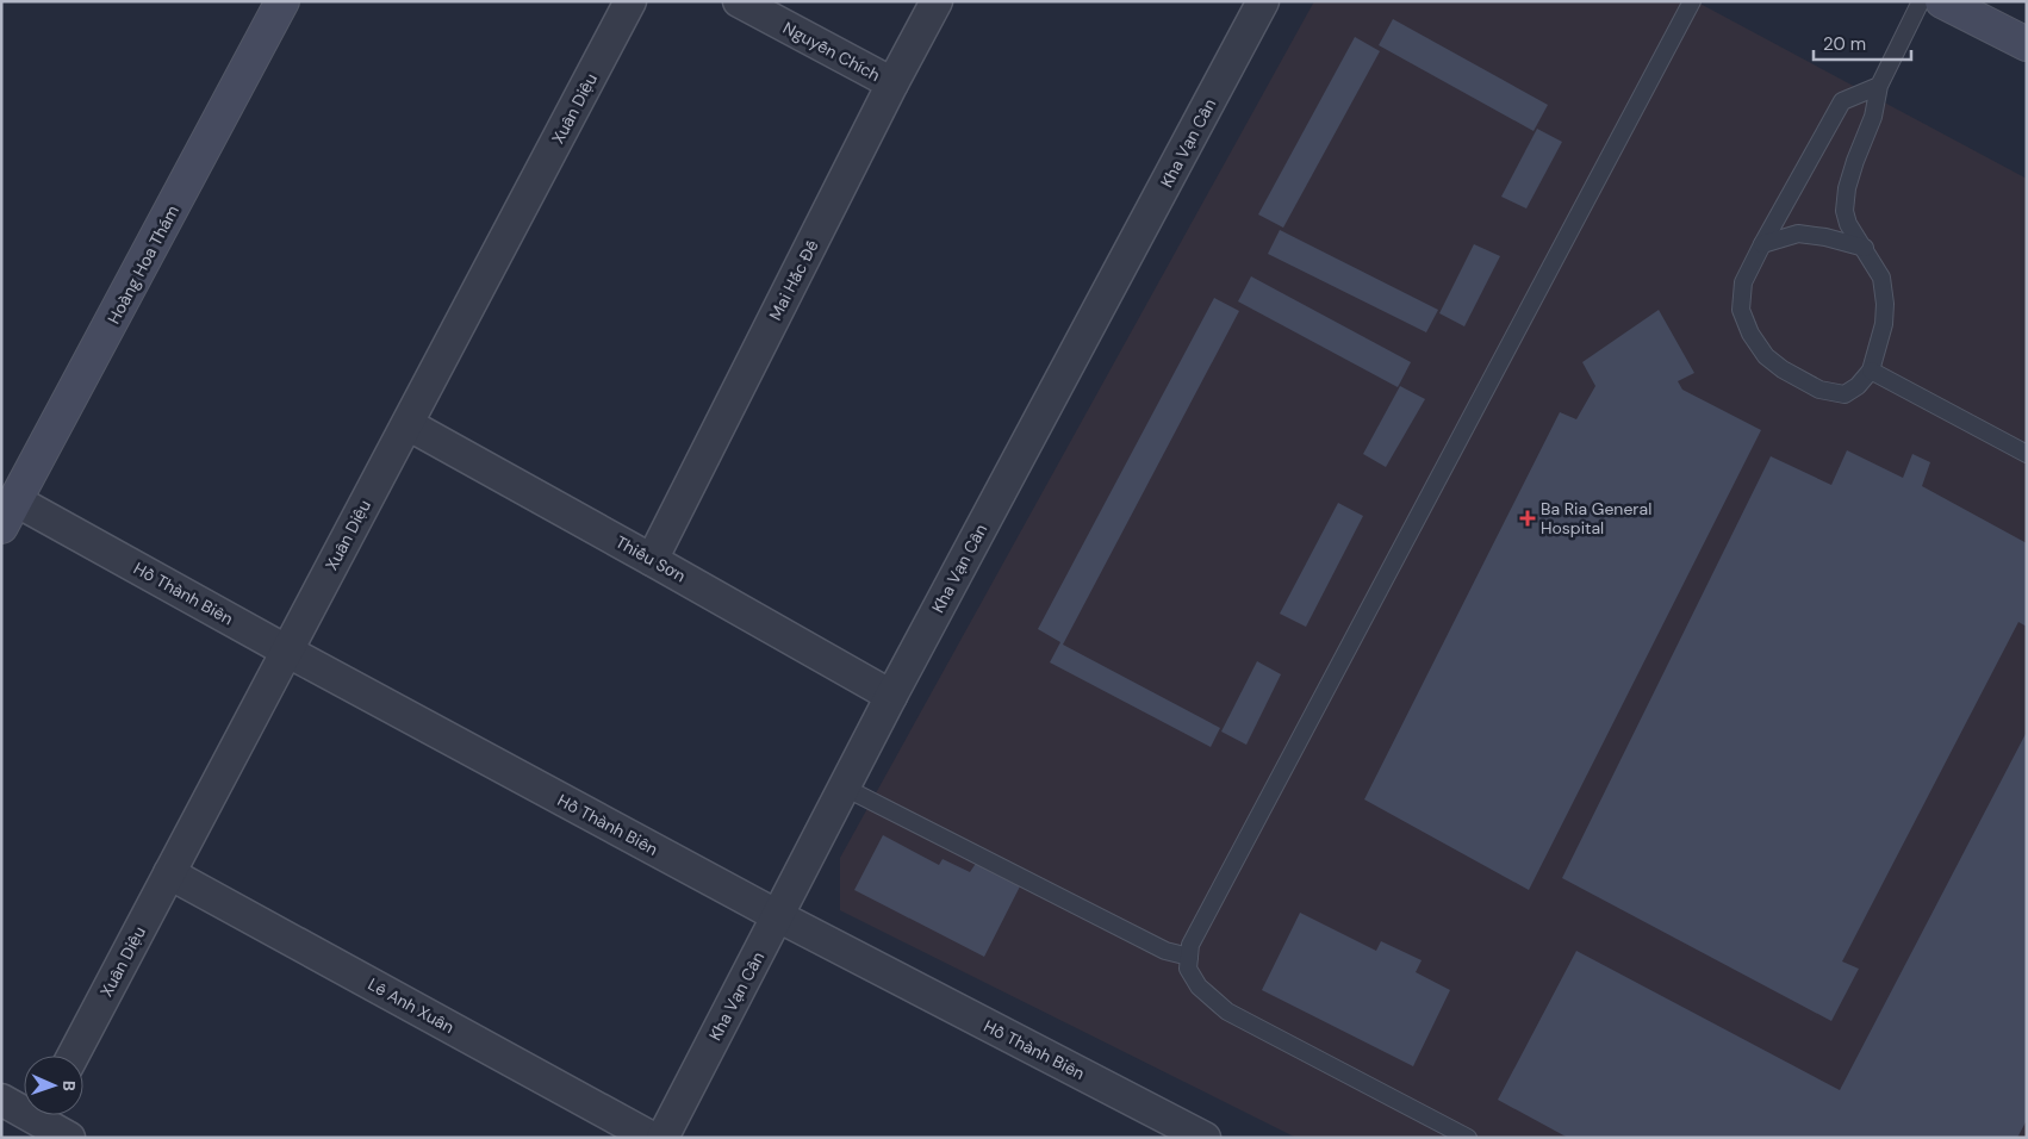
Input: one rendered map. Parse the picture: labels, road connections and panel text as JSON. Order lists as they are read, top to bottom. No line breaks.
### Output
{"streets":{"street":["Nguyễn Chích","Xuân Diệu","Kha Vạn Cân","Hoàng Hoa Thám","Mai Hắc Đế","Thiếu Sơn","Hồ Thành Biên","Lê Anh Xuân"]},"crossings":[["Nguyễn Chích","Mai Hắc Đế"],["Xuân Diệu","Thiếu Sơn"],["Xuân Diệu","Hồ Thành Biên"],["Xuân Diệu","Lê Anh Xuân"],["Kha Vạn Cân","Thiếu Sơn"],["Kha Vạn Cân","Hồ Thành Biên"],["Hoàng Hoa Thám","Hồ Thành Biên"],["Mai Hắc Đế","Thiếu Sơn"]],"places":{"health":["Ba Ria General Hospital"]},"scale_bar":"20 m","north":"right"}
